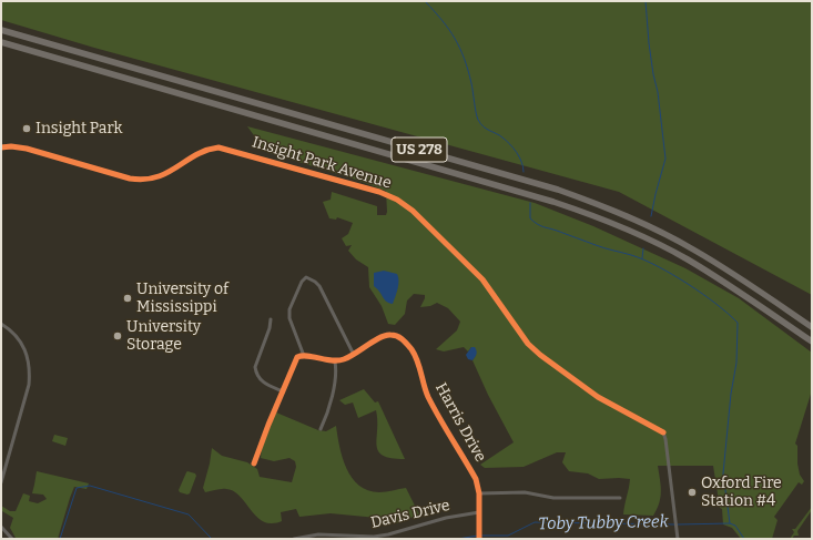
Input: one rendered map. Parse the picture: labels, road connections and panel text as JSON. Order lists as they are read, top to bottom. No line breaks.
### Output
{"streets":{"highway":["US 278"],"street":["Insight Park Avenue","Harris Drive","Davis Drive"]},"crossings":[["Harris Drive","Davis Drive"]],"water":["Toby Tubby Creek"],"places":["Insight Park","University of Mississippi","University Storage","Oxford Fire Station #4"]}
